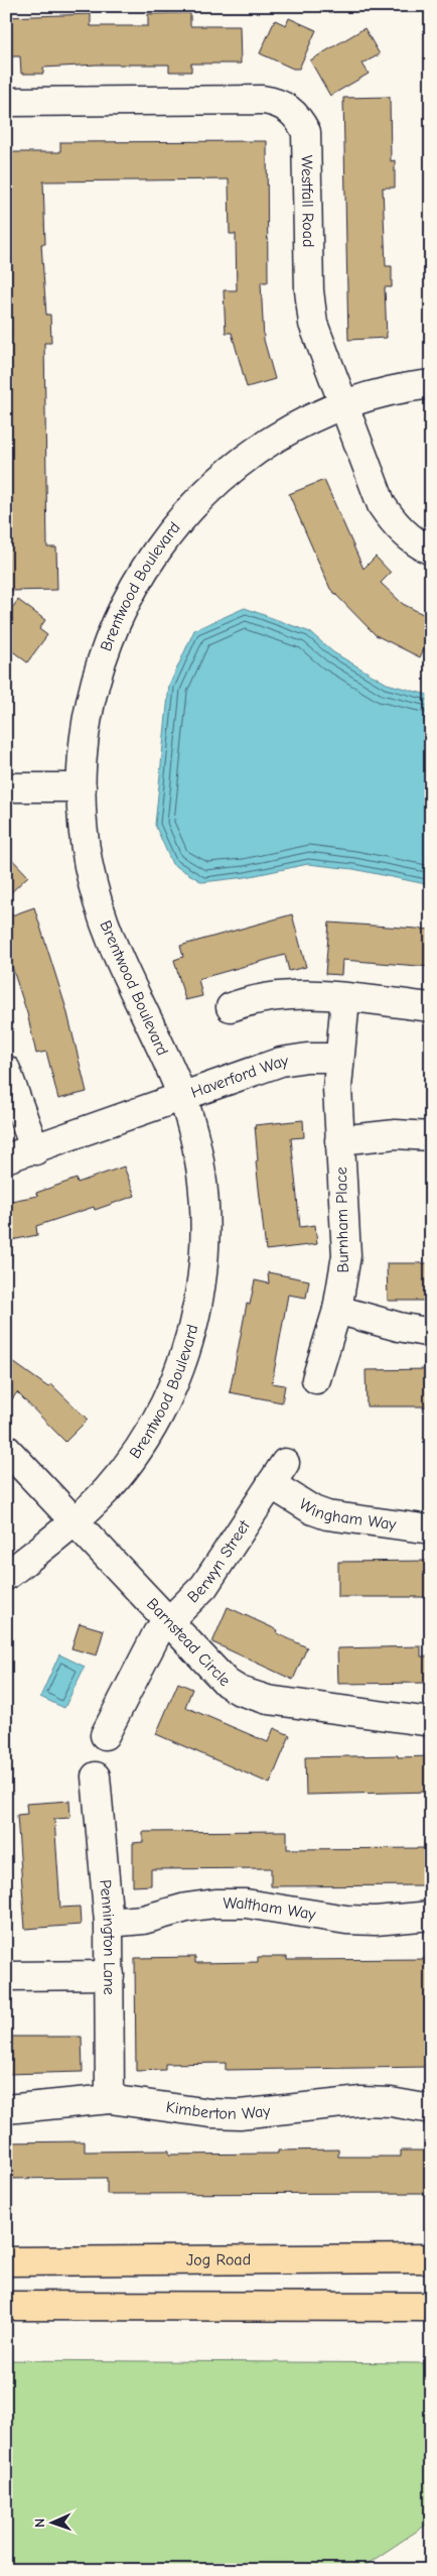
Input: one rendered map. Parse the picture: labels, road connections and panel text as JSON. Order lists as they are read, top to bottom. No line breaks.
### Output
{"streets":{"main road":["Jog Road"],"street":["Westfall Road","Brentwood Boulevard","Haverford Way","Burnham Place","Wingham Way","Berwyn Street","Barnstead Circle","Waltham Way","Pennington Lane","Kimberton Way"]},"crossings":[["Westfall Road","Brentwood Boulevard"],["Brentwood Boulevard","Haverford Way"],["Brentwood Boulevard","Barnstead Circle"],["Haverford Way","Burnham Place"],["Wingham Way","Berwyn Street"],["Berwyn Street","Barnstead Circle"],["Waltham Way","Pennington Lane"],["Pennington Lane","Kimberton Way"]],"north":"left"}
